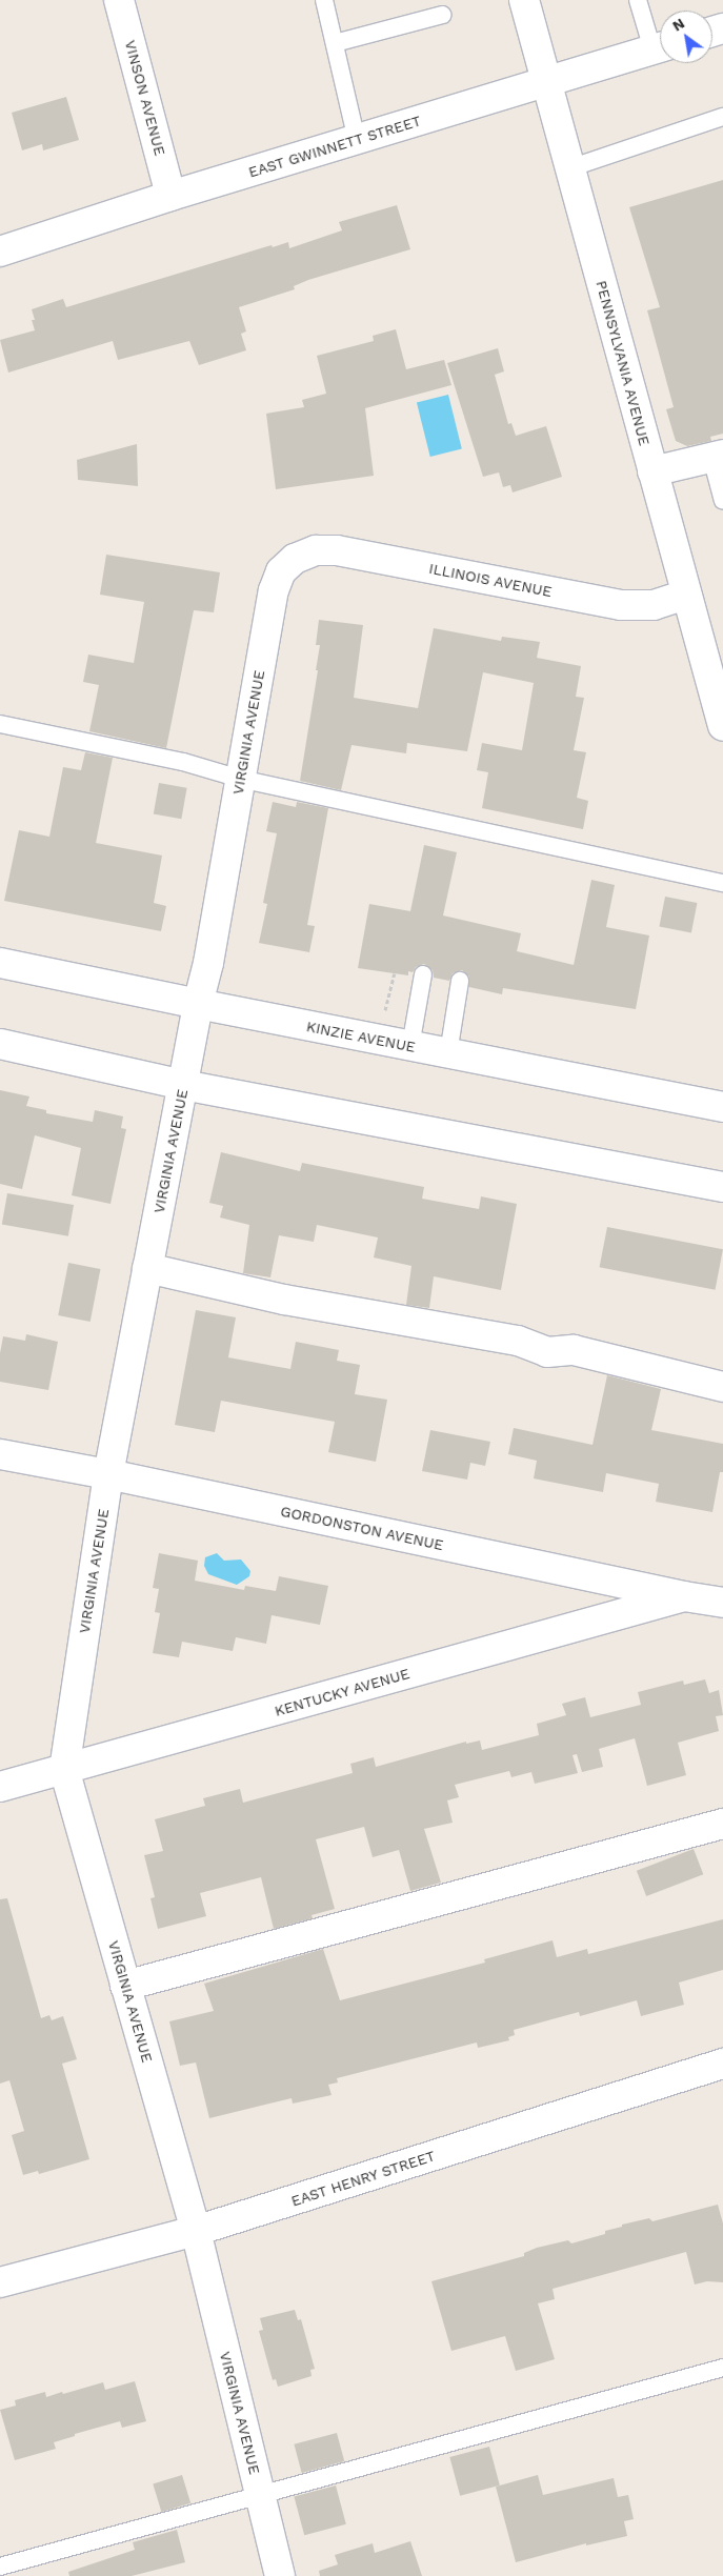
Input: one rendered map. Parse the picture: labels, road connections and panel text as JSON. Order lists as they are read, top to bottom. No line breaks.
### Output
{"streets":{"street":["VINSON AVENUE","EAST GWINNETT STREET","PENNSYLVANIA AVENUE","ILLINOIS AVENUE","VIRGINIA AVENUE","KINZIE AVENUE","GORDONSTON AVENUE","KENTUCKY AVENUE","EAST HENRY STREET"]},"crossings":[["VINSON AVENUE","EAST GWINNETT STREET"],["EAST GWINNETT STREET","PENNSYLVANIA AVENUE"],["PENNSYLVANIA AVENUE","ILLINOIS AVENUE"],["ILLINOIS AVENUE","VIRGINIA AVENUE"],["VIRGINIA AVENUE","KINZIE AVENUE"],["VIRGINIA AVENUE","GORDONSTON AVENUE"],["VIRGINIA AVENUE","KENTUCKY AVENUE"],["VIRGINIA AVENUE","EAST HENRY STREET"],["GORDONSTON AVENUE","KENTUCKY AVENUE"]],"north":"top left"}
